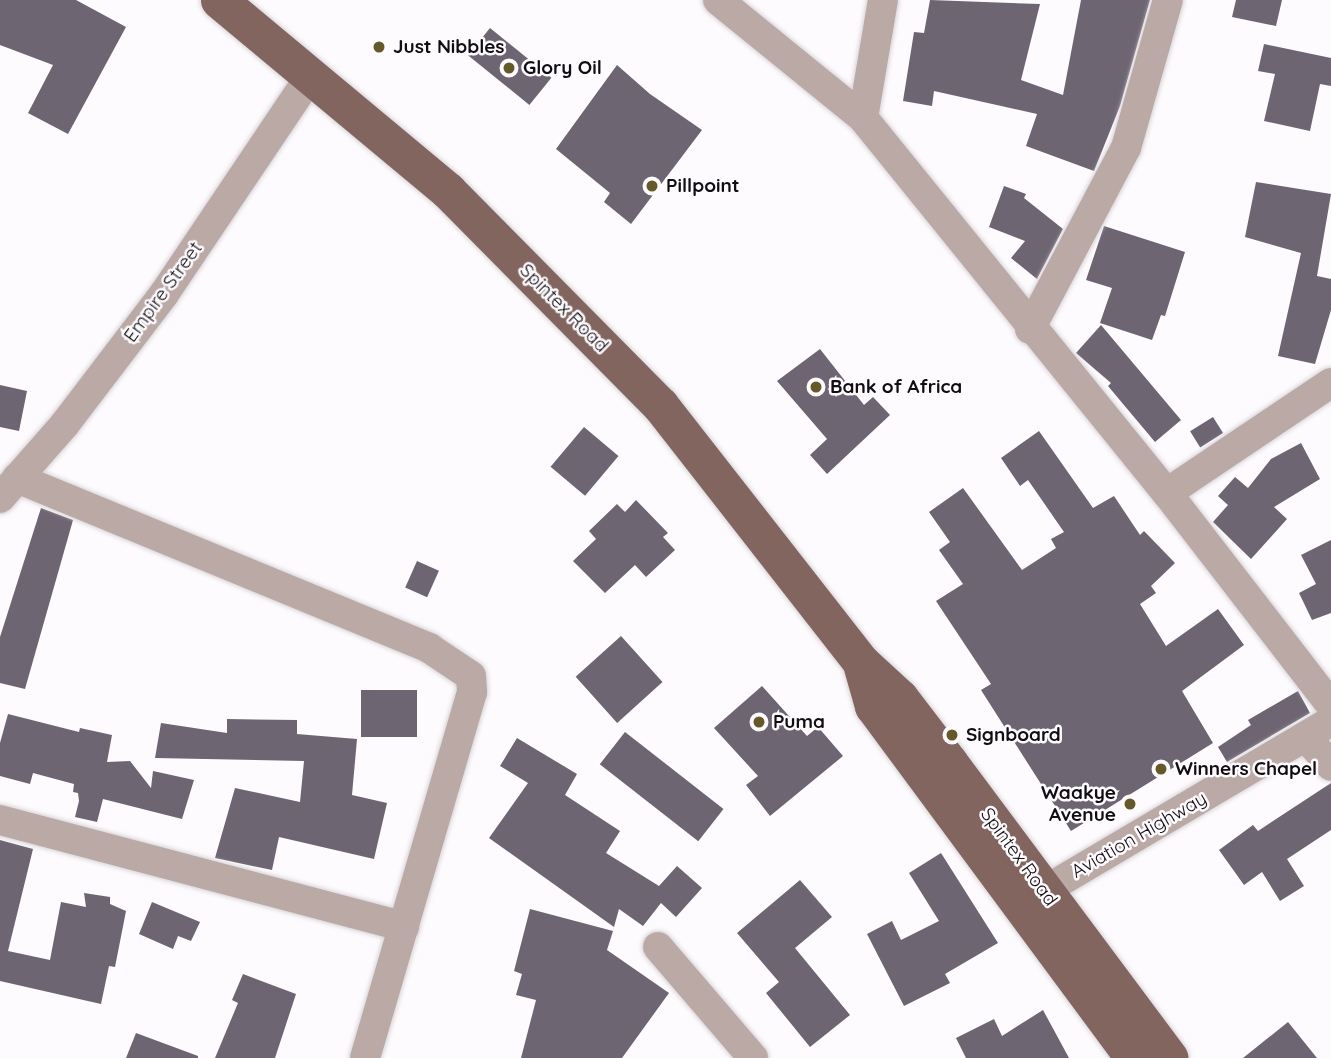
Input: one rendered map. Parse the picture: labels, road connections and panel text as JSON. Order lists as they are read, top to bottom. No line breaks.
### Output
{"streets":{"main road":["Spintex Road"],"street":["Empire Street","Aviation Highway"]},"crossings":[["Empire Street","Spintex Road"],["Spintex Road","Aviation Highway"]],"places":["Just Nibbles","Glory Oil","Pillpoint","Bank of Africa","Puma","Signboard","Winners Chapel","Waakye Avenue"]}
